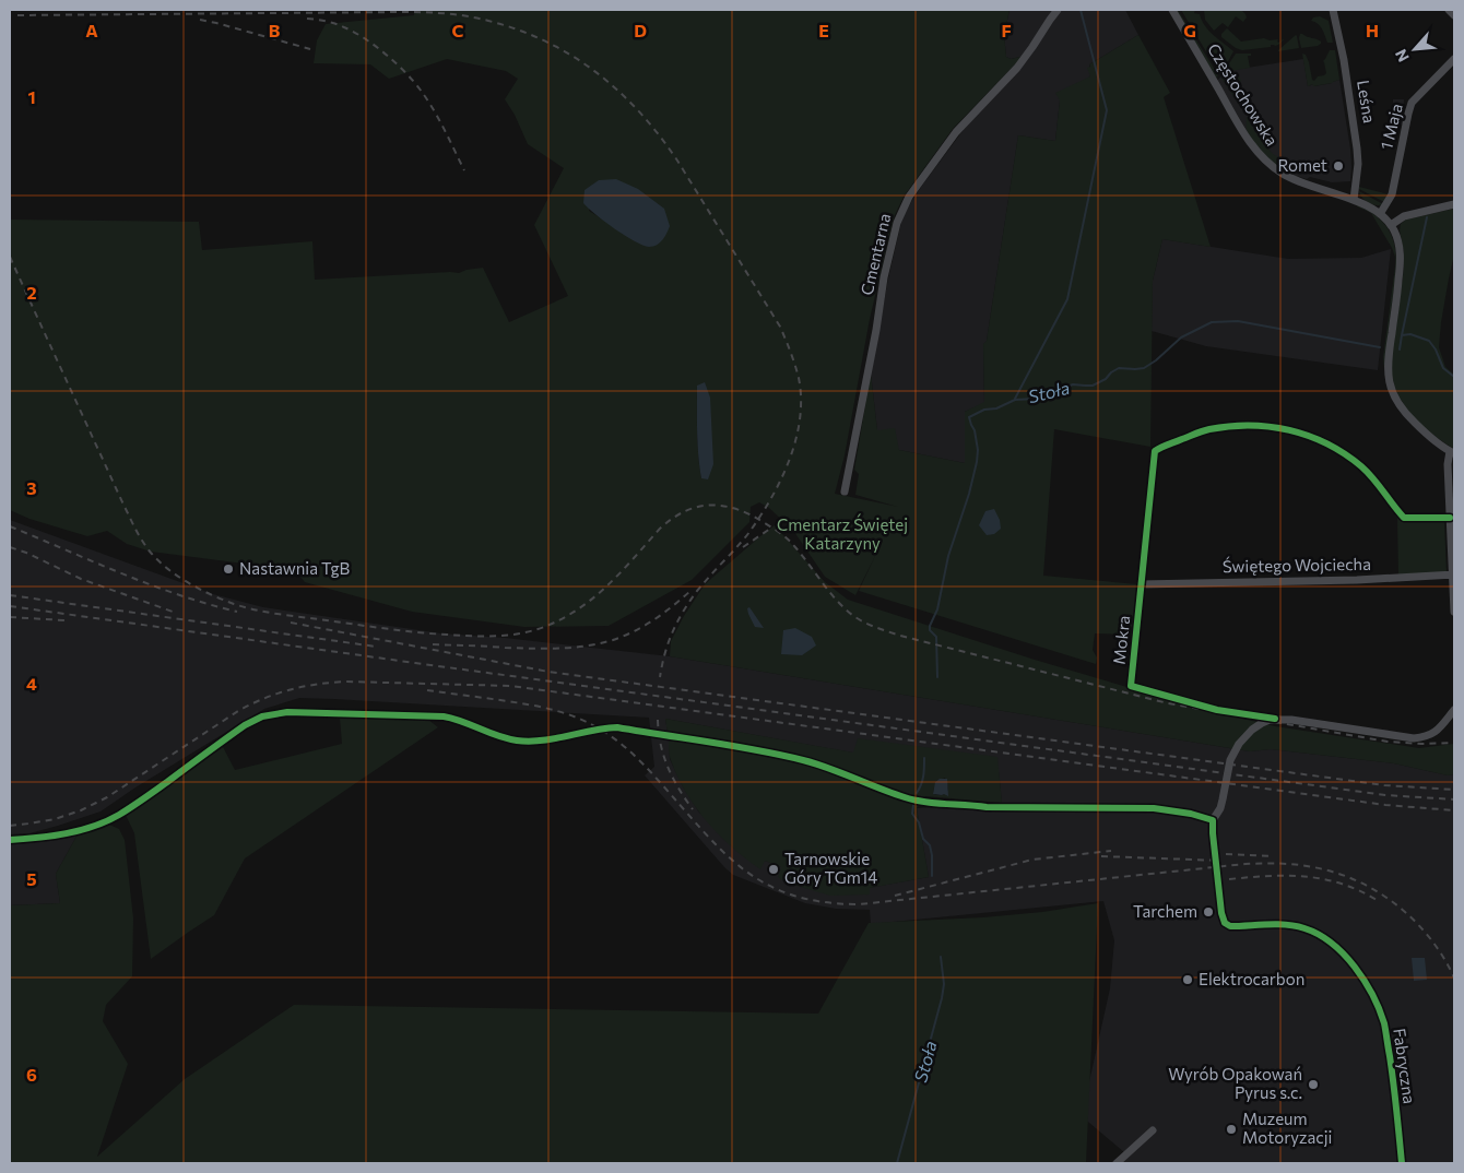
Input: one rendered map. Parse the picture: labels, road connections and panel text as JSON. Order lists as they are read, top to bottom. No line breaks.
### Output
{"streets":{"street":["Częstochowska","Leśna","1 Maja","Cmentarna","Świętego Wojciecha","Mokra","Fabryczna"]},"crossings":[["Częstochowska","Leśna"],["Częstochowska","1 Maja"],["Świętego Wojciecha","Mokra"],["Mokra","Fabryczna"]],"water":["Stoła"],"parks":["Cmentarz Świętej Katarzyny"],"places":["Romet","Nastawnia TgB","Tarnowskie Góry TGm14","Tarchem","Elektrocarbon","Wyrób Opakowań Pyrus s.c.","Muzeum Motoryzacji"],"north":"bottom left","grid":{"columns":["A","B","C","D","E","F","G","H"],"rows":["1","2","3","4","5","6"]}}
